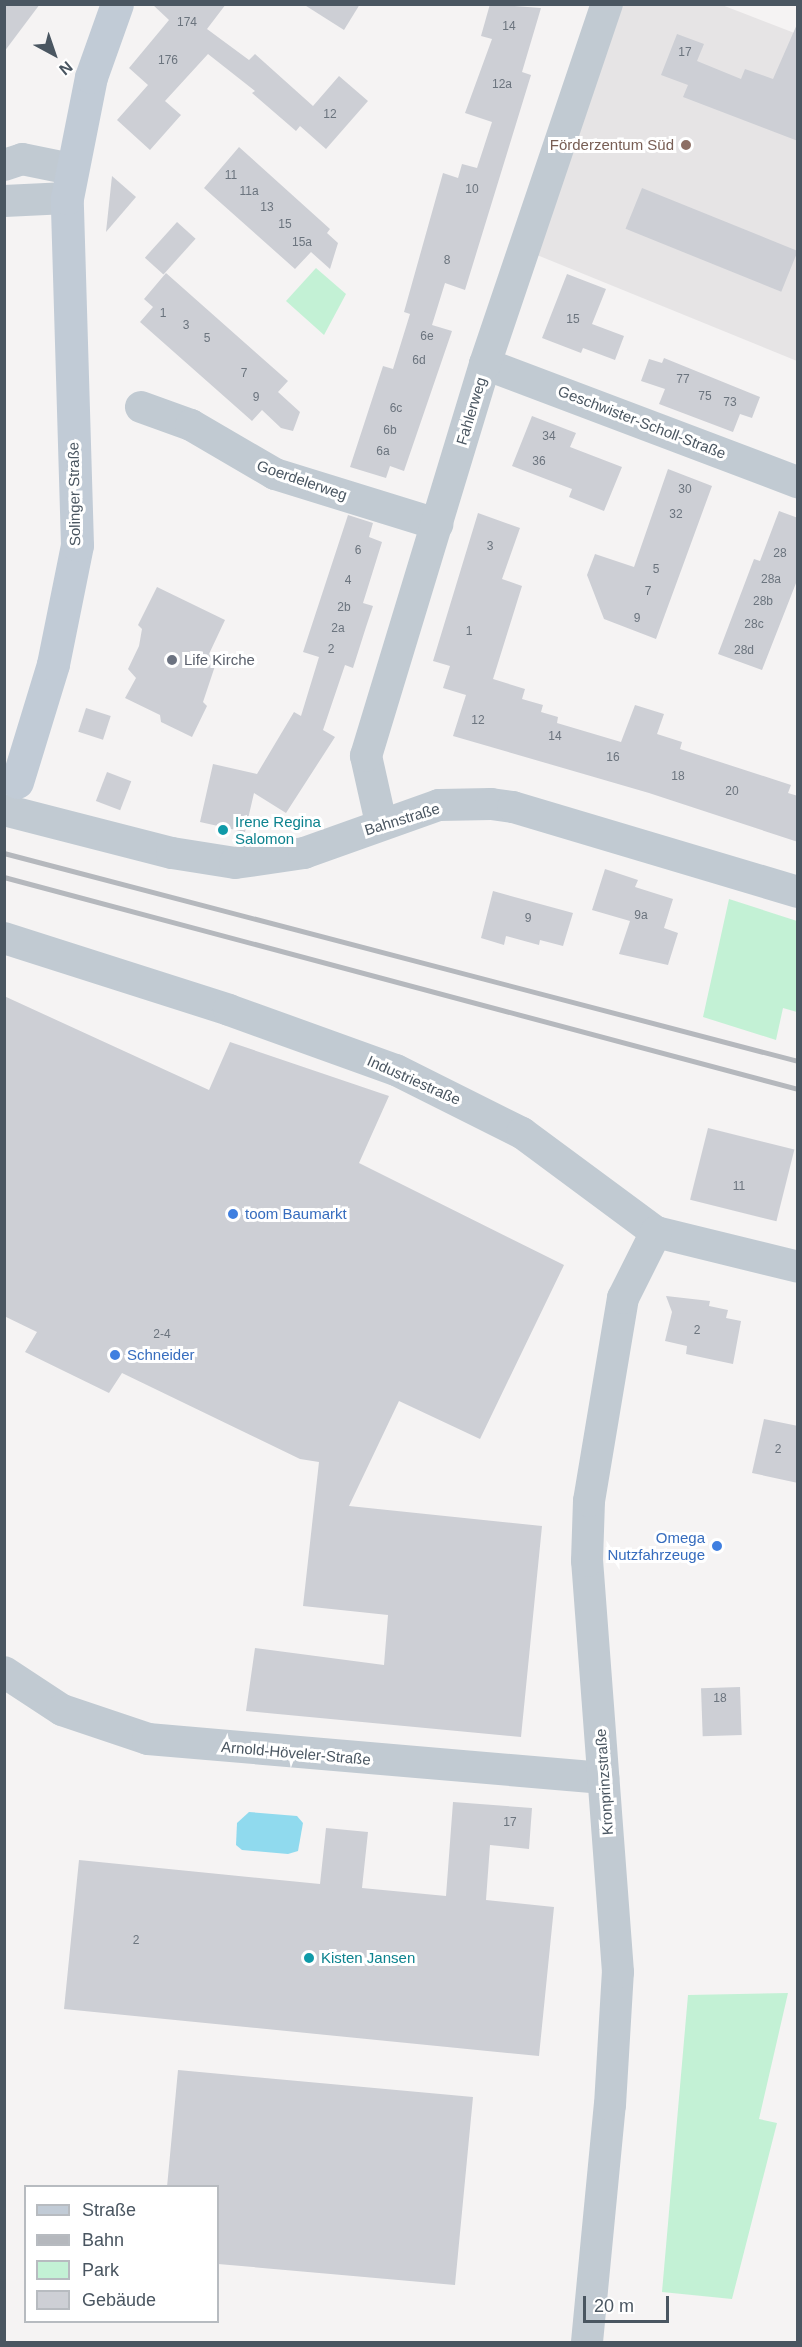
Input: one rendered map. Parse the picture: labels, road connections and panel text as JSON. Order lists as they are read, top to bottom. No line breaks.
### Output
{"streets":{"main road":["Solinger Straße"],"street":["Fahlerweg","Geschwister-Scholl-Straße","Goerdelerweg","Bahnstraße","Industriestraße","Arnold-Höveler-Straße","Kronprinzstraße"]},"crossings":[["Fahlerweg","Geschwister-Scholl-Straße"],["Fahlerweg","Goerdelerweg"],["Fahlerweg","Bahnstraße"],["Solinger Straße","Bahnstraße"],["Industriestraße","Kronprinzstraße"],["Arnold-Höveler-Straße","Kronprinzstraße"]],"places":["Förderzentum Süd","Life Kirche","Irene Regina Salomon","toom Baumarkt","Schneider","Omega Nutzfahrzeuge","Kisten Jansen"],"house_numbers":["174","14","17","176","12a","12","11","10","11a","13","15","15a","8","1","15","3","6e","5","6d","7","77","75","9","73","6c","6b","34","6a","36","30","32","3","6","28","5","28a","4","7","28b","2b","9","28c","2a","1","2","28d","12","14","16","18","20","9a","9","11","2","2-4","2","18","17","2"],"legend":["Straße","Bahn","Park","Gebäude"],"scale_bar":"20 m","north":"bottom right"}
